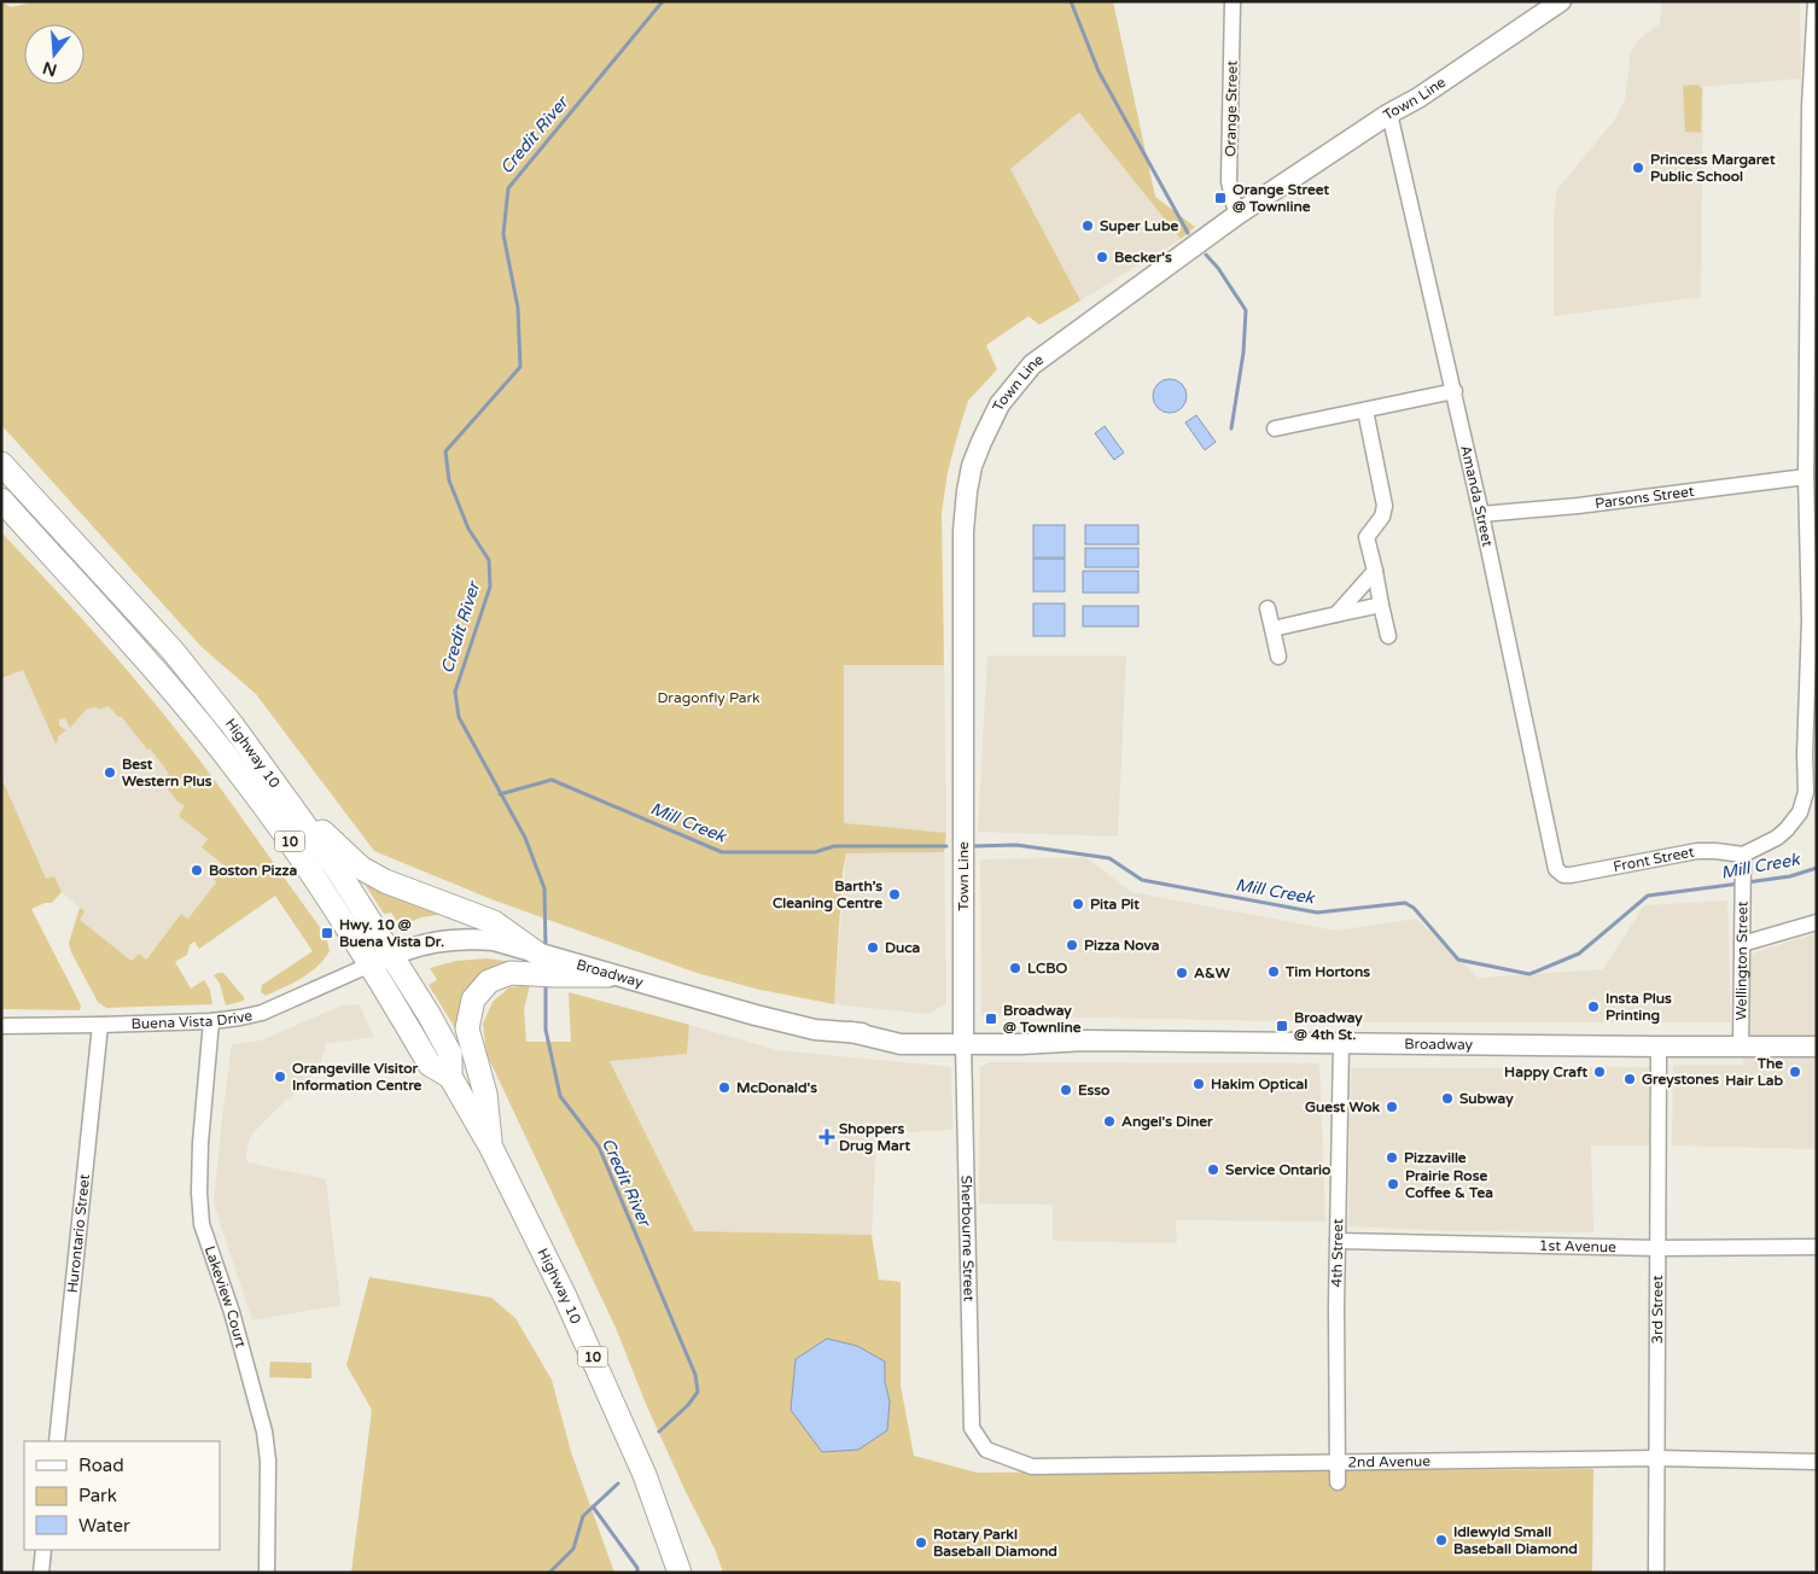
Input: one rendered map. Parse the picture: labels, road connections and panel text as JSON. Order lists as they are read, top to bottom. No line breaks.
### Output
{"streets":{"highway":["Highway 10","10"],"main road":["Town Line","Broadway"],"street":["Orange Street","Amanda Street","Parsons Street","Front Street","Wellington Street","Buena Vista Drive","Hurontario Street","Sherbourne Street","1st Avenue","4th Street","Lakeview Court","3rd Street","2nd Avenue"]},"crossings":[["Town Line","Orange Street"],["Town Line","Amanda Street"],["Town Line","Broadway"],["Town Line","Sherbourne Street"],["Amanda Street","Parsons Street"],["Amanda Street","Front Street"],["Highway 10","Buena Vista Drive"],["Front Street","Wellington Street"],["Wellington Street","Broadway"],["Broadway","Sherbourne Street"],["Broadway","4th Street"],["Broadway","3rd Street"],["Buena Vista Drive","Hurontario Street"],["Buena Vista Drive","Lakeview Court"],["Sherbourne Street","2nd Avenue"],["1st Avenue","4th Street"],["1st Avenue","3rd Street"],["4th Street","2nd Avenue"],["3rd Street","2nd Avenue"]],"water":["Credit River","Mill Creek"],"parks":["Dragonfly Park"],"places":{"other":["Princess Margaret Public School","Super Lube","Becker's","Best Western Plus","Boston Pizza","Barth’s Cleaning Centre","Pita Pit","Pizza Nova","Duca","LCBO","Tim Hortons","A&W","Insta Plus Printing","Happy Craft","The Hair Lab","Orangeville Visitor Information Centre","Greystones","Hakim Optical","McDonald's","Esso","Subway","Guest Wok","Angel's Diner","Pizzaville","Service Ontario","Prairie Rose Coffee & Tea","Idlewyld Small Baseball Diamond","Rotary Parkl Baseball Diamond"],"transit":["Orange Street @ Townline","Hwy. 10 @ Buena Vista Dr.","Broadway @ Townline","Broadway @ 4th St."],"health":["Shoppers Drug Mart"]},"legend":["Road","Park","Water"],"north":"bottom"}
